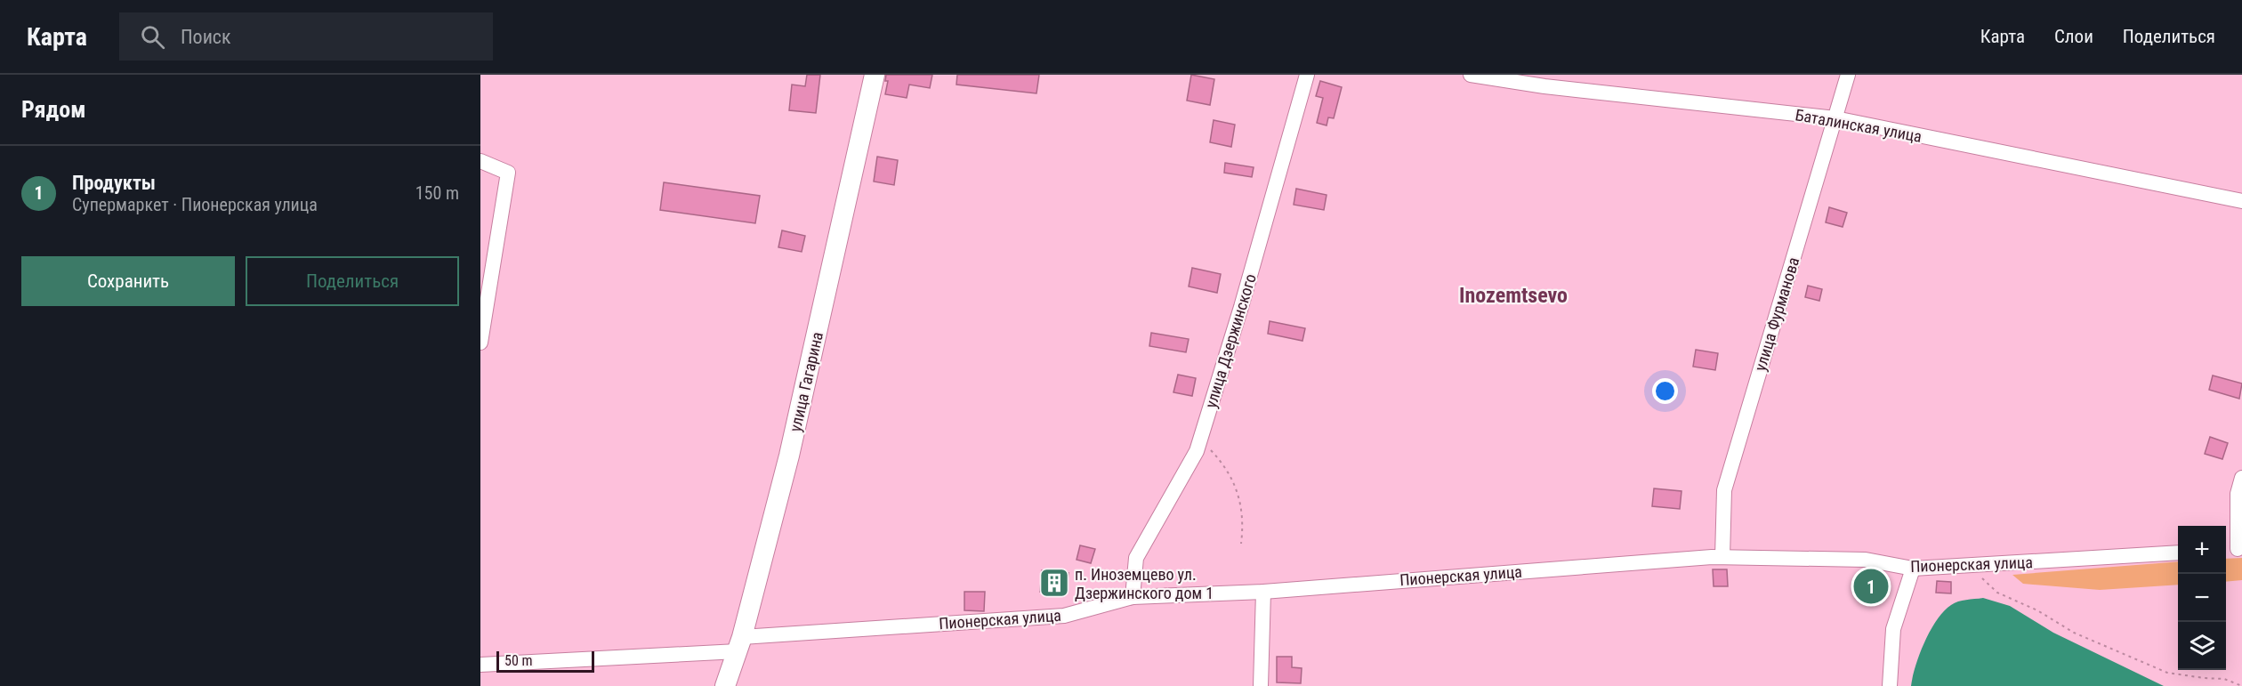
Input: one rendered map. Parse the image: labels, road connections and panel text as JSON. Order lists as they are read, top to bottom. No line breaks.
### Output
{"streets":{"main road":["улица Гагарина"],"street":["Баталинская улица","улица Фурманова","улица Дзержинского","Пионерская улица"]},"crossings":[["Баталинская улица","улица Фурманова"],["улица Фурманова","Пионерская улица"],["улица Дзержинского","Пионерская улица"],["улица Гагарина","Пионерская улица"]],"districts":["Inozemtsevo"],"places":{"building":["п. Иноземцево ул. Дзержинского дом 1"]},"scale_bar":"50 m","page":{"header":"Карта","search":"Поиск","nav":["Карта","Слои","Поделиться"],"heading":"Рядом","list":[{"mark":"1","name":"Продукты","note":"Супермаркет · Пионерская улица","value":"150 m"}],"buttons":["Сохранить","Поделиться"],"map_buttons":["+","−"],"pins":"1","scale":"50 m"}}
